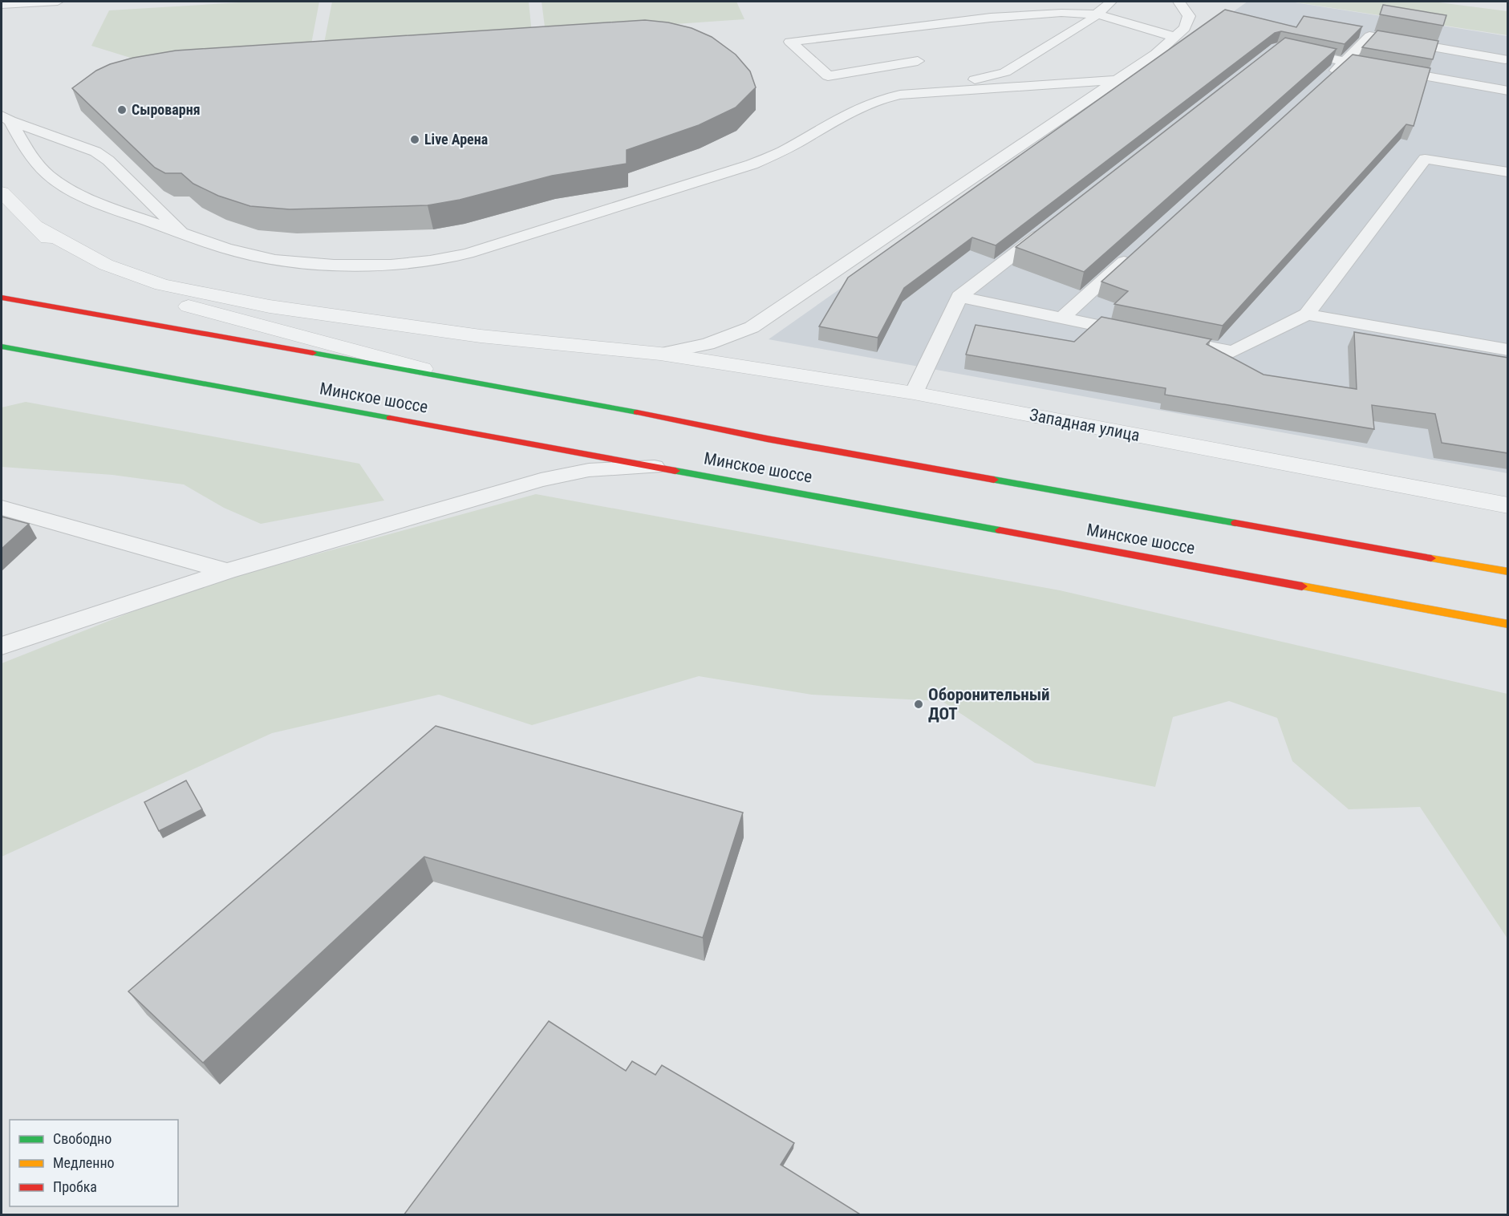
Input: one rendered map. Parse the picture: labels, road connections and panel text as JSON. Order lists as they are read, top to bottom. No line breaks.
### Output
{"streets":{"highway":["Минское шоссе"],"street":["Западная улица"]},"places":["Сыроварня","Live Арена","Оборонительный ДОТ"],"legend":["Свободно","Медленно","Пробка"]}
